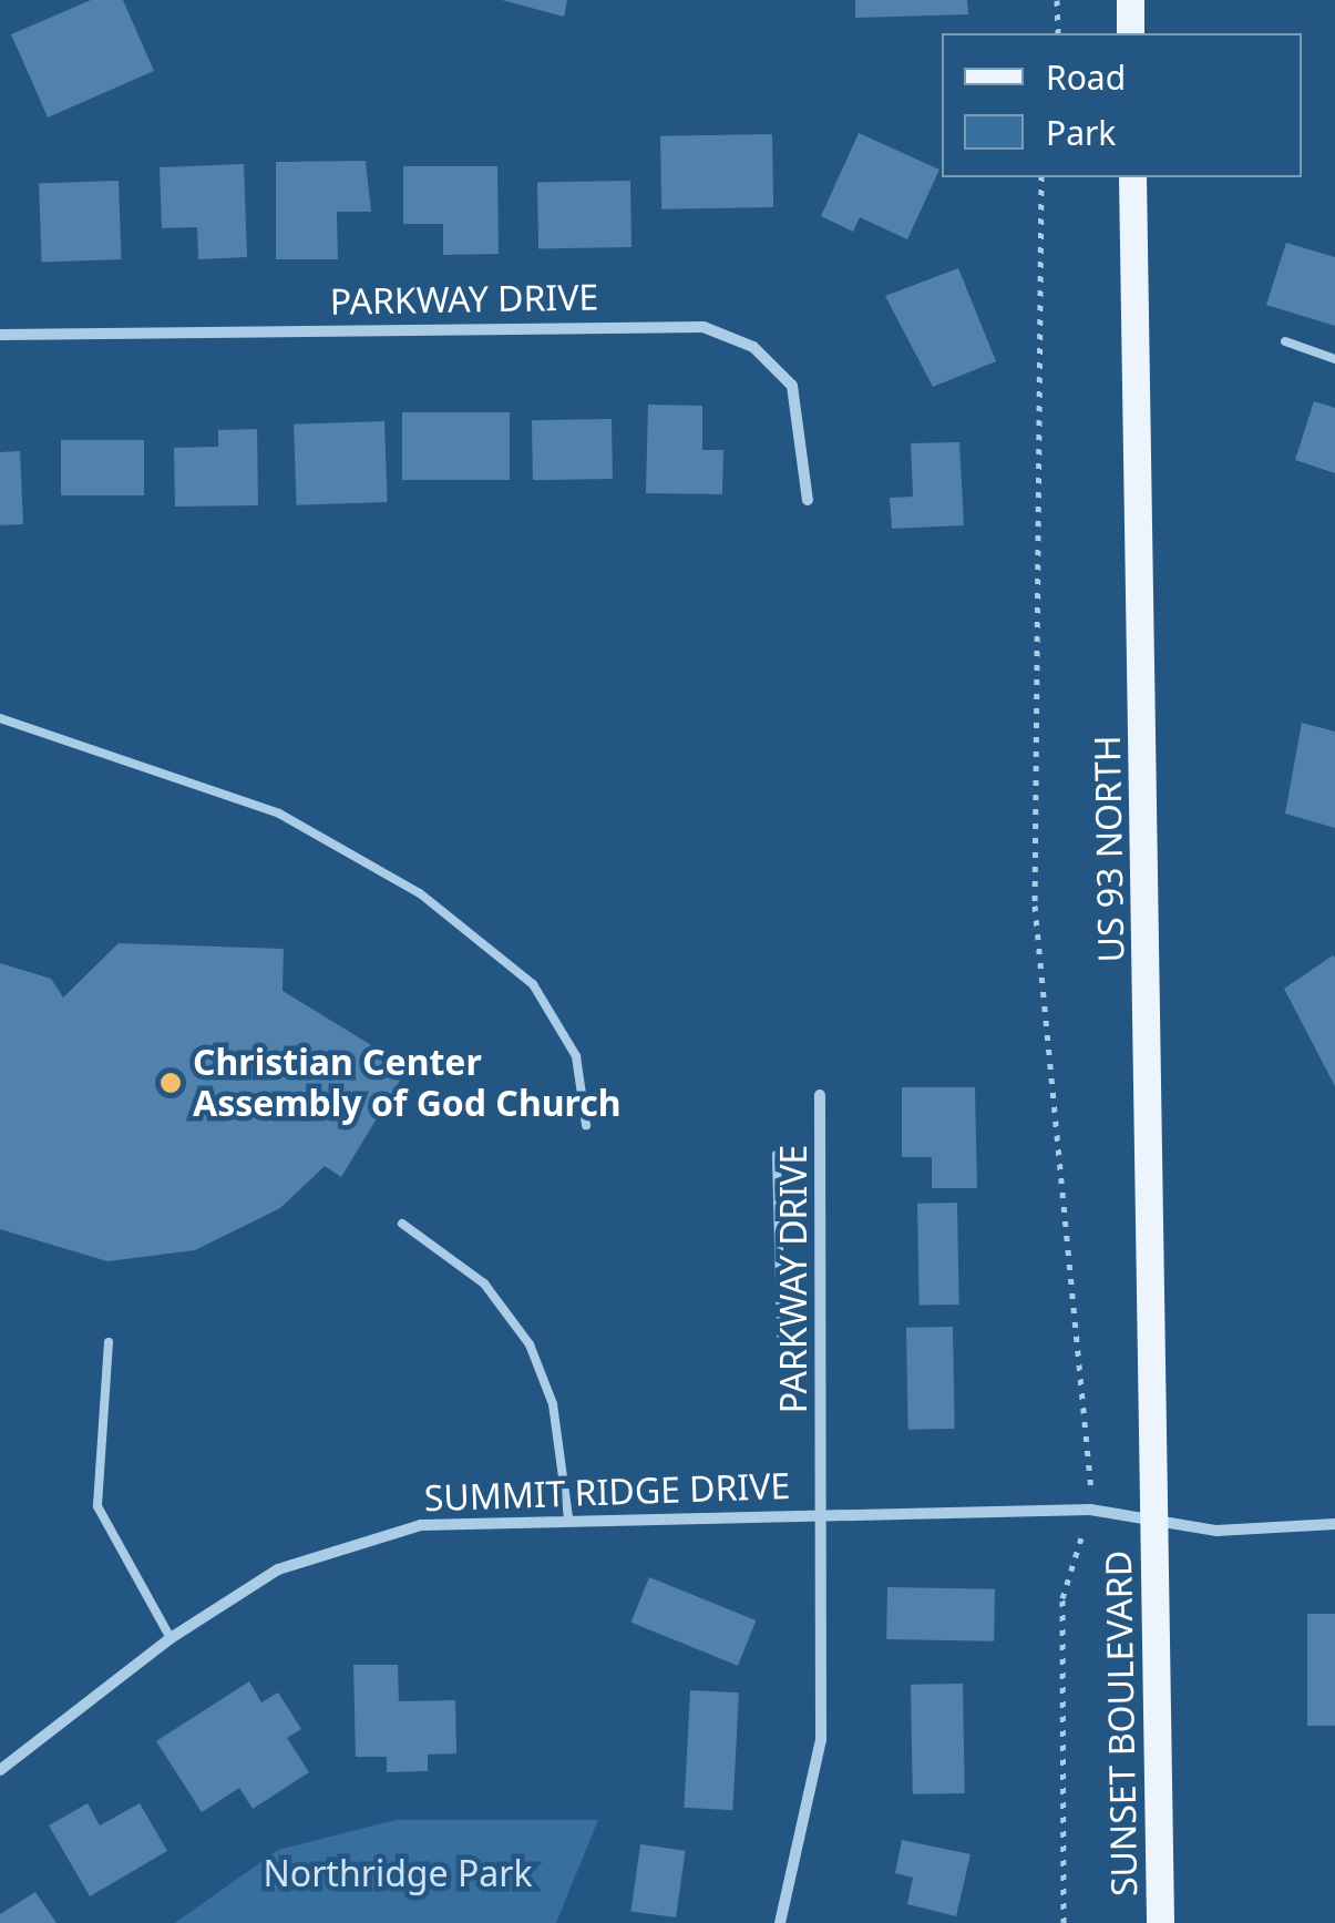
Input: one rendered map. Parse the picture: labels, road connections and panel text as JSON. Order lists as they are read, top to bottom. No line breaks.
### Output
{"streets":{"main road":["US 93 NORTH","SUNSET BOULEVARD"],"street":["PARKWAY DRIVE","SUMMIT RIDGE DRIVE"]},"crossings":[["PARKWAY DRIVE","SUMMIT RIDGE DRIVE"],["US 93 NORTH","SUMMIT RIDGE DRIVE"],["US 93 NORTH","SUNSET BOULEVARD"],["SUMMIT RIDGE DRIVE","SUNSET BOULEVARD"]],"parks":["Northridge Park"],"places":["Christian Center Assembly of God Church"],"legend":["Road","Park"]}
